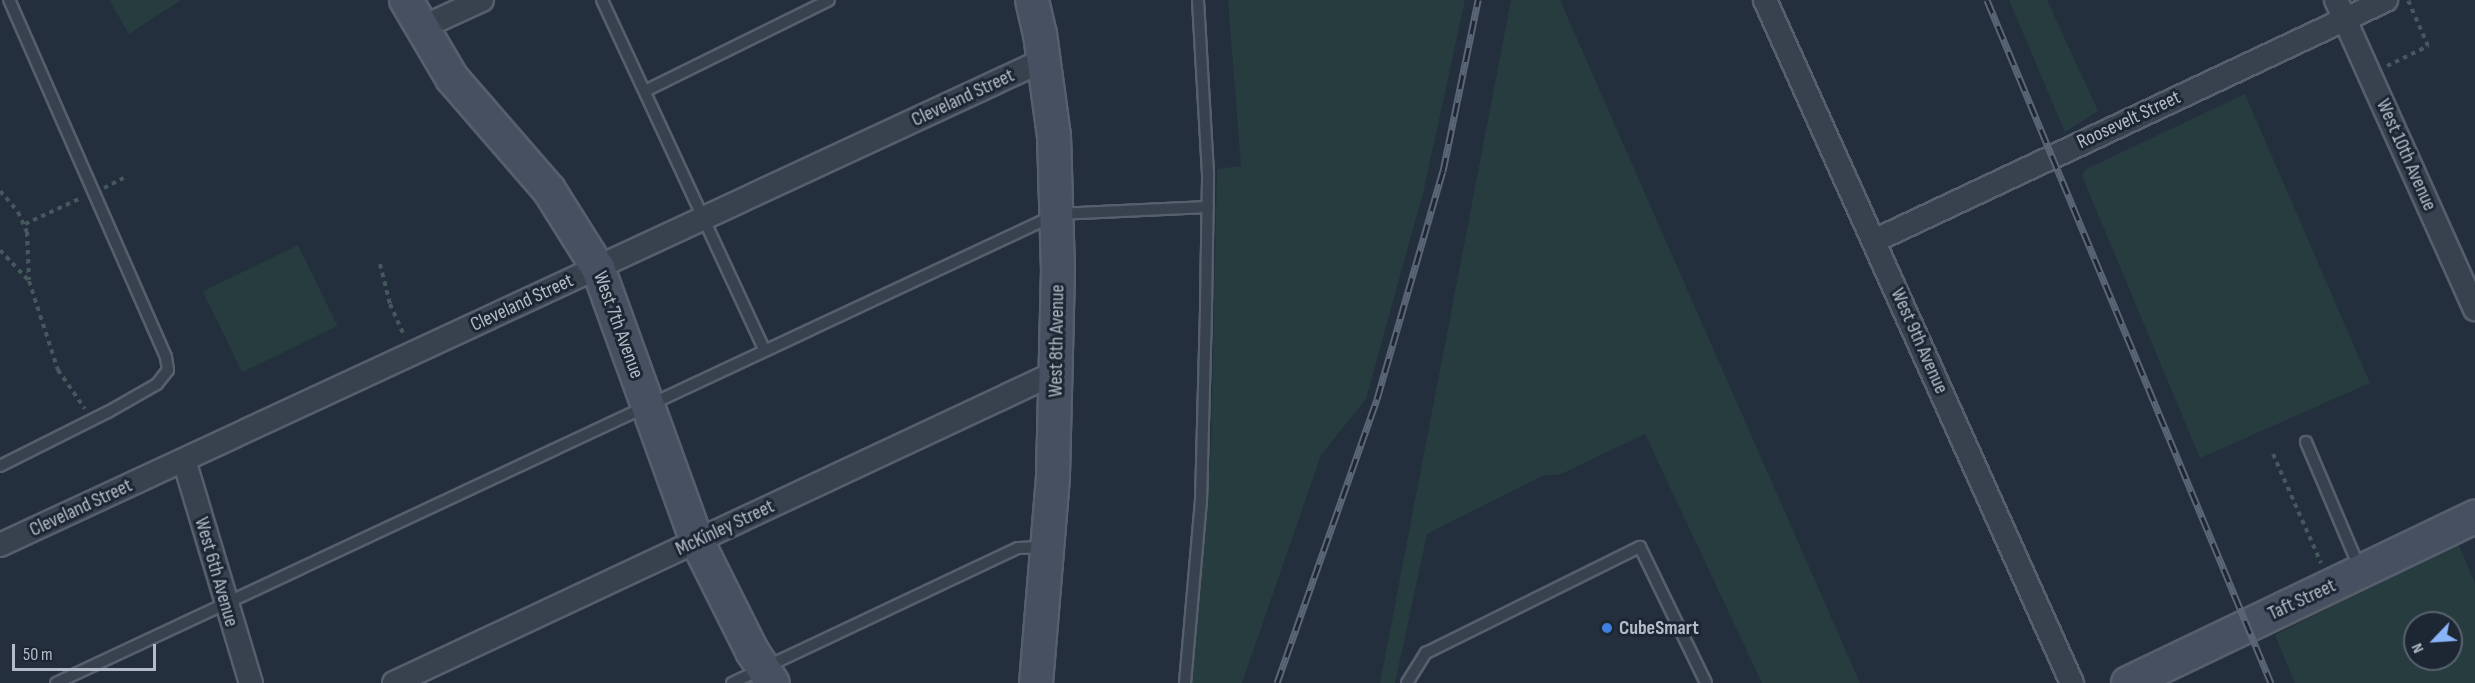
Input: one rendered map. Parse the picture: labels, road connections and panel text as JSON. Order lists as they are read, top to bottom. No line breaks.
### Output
{"streets":{"street":["Cleveland Street","Roosevelt Street","West 10th Avenue","West 7th Avenue","West 8th Avenue","West 9th Avenue","McKinley Street","West 6th Avenue","Taft Street"]},"crossings":[["Cleveland Street","West 7th Avenue"],["Cleveland Street","West 8th Avenue"],["Cleveland Street","West 6th Avenue"],["Roosevelt Street","West 10th Avenue"],["Roosevelt Street","West 9th Avenue"],["West 7th Avenue","McKinley Street"],["West 8th Avenue","McKinley Street"]],"places":["CubeSmart"],"scale_bar":"50 m","north":"bottom left"}
